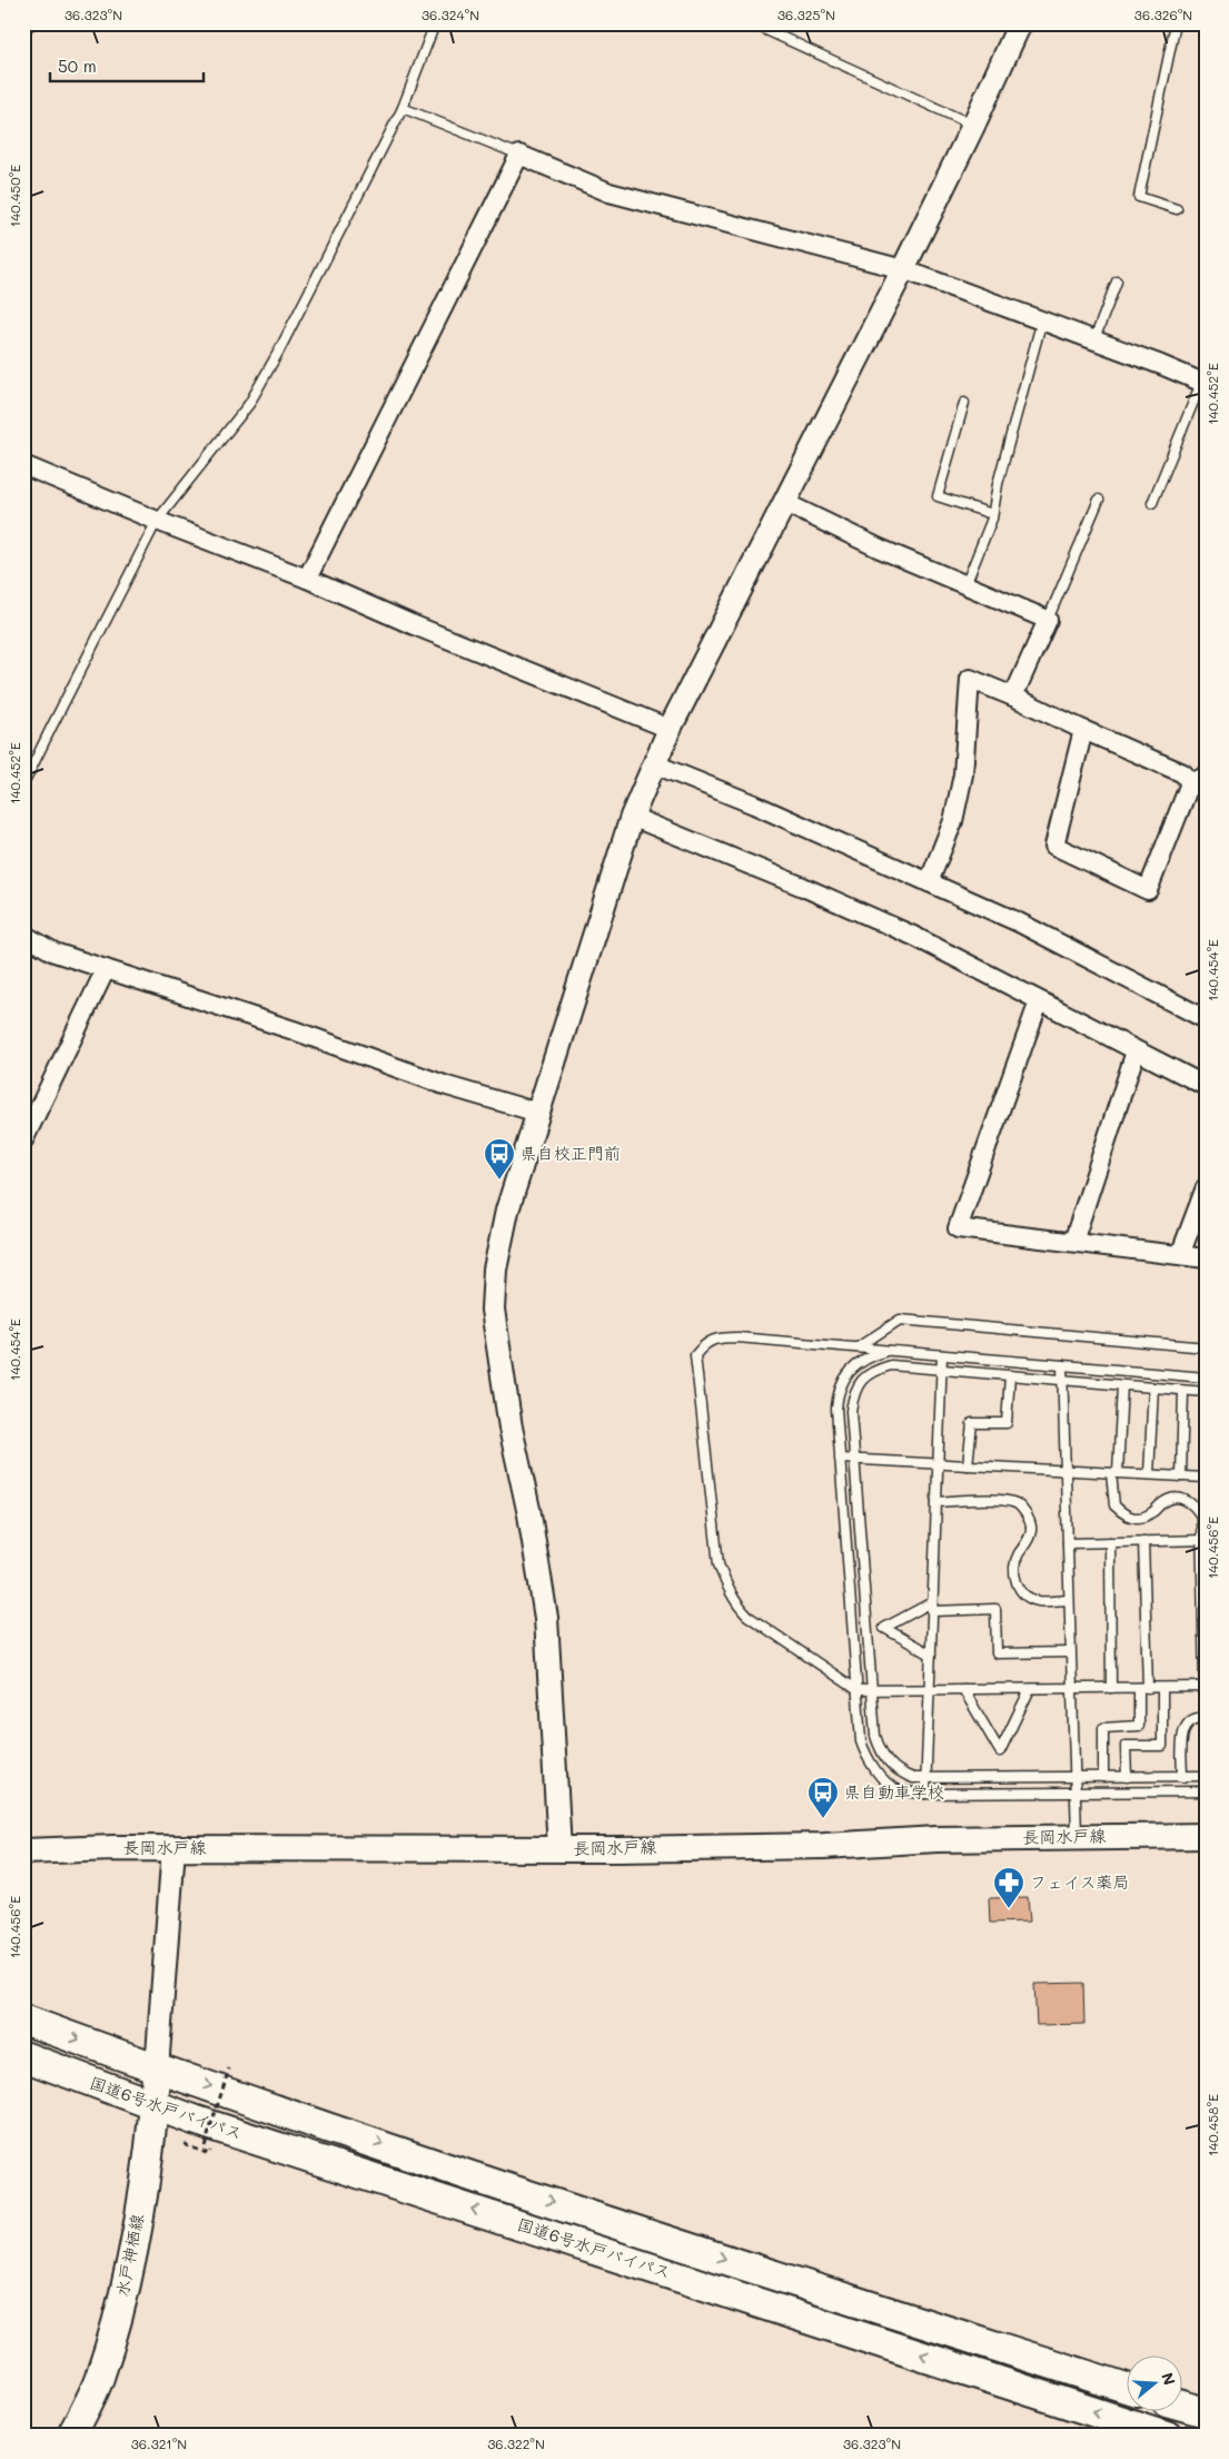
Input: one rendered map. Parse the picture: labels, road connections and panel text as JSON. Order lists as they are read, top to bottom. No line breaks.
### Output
{"streets":{"highway":["国道6号水戸バイパス"],"main road":["長岡水戸線","水戸神栖線"]},"crossings":[["国道6号水戸バイパス","水戸神栖線"]],"places":{"bus stop":["県自校正門前","県自動車学校"],"pharmacy":["フェイス薬局"]},"scale_bar":"50 m","north":"right","coordinates":["36.323°N","36.324°N","36.325°N","36.326°N","140.450°E","140.452°E","140.454°E","140.456°E","140.458°E","36.321°N","36.322°N"]}
